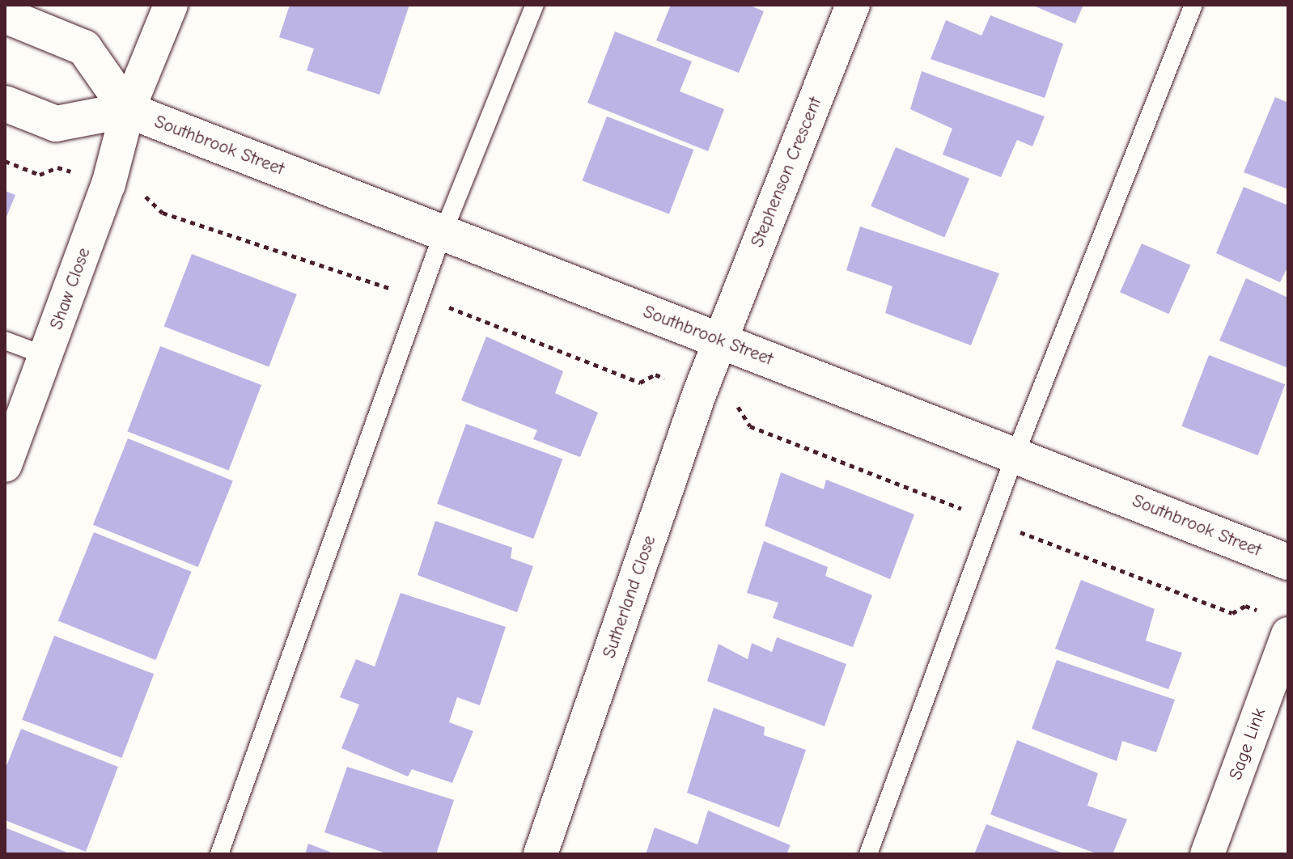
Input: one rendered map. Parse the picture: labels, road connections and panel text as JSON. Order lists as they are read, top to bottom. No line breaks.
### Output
{"streets":{"street":["Southbrook Street","Stephenson Crescent","Shaw Close","Sutherland Close","Sage Link"]},"crossings":[["Southbrook Street","Stephenson Crescent"],["Southbrook Street","Shaw Close"],["Southbrook Street","Sutherland Close"],["Stephenson Crescent","Sutherland Close"]]}
